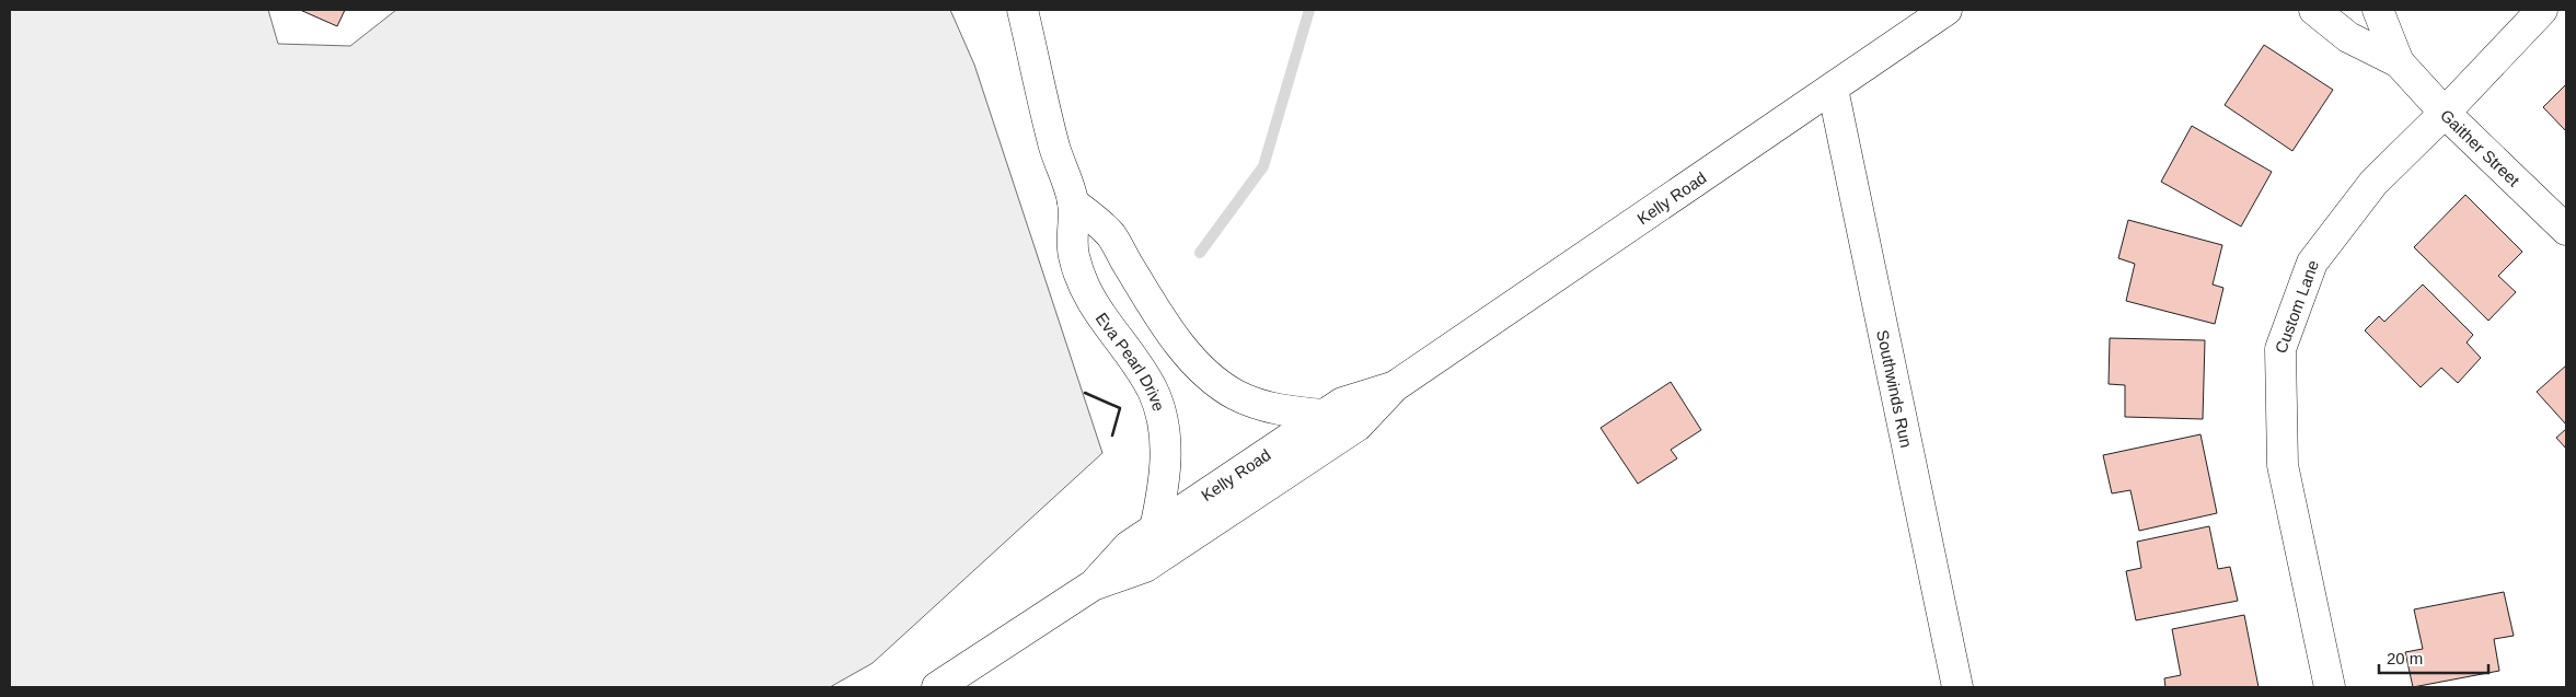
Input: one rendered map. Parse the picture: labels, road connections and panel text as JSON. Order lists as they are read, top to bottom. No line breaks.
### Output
{"streets":{"street":["Gaither Street","Kelly Road","Custom Lane","Eva Pearl Drive","Southwinds Run"]},"crossings":[["Gaither Street","Custom Lane"],["Kelly Road","Eva Pearl Drive"],["Kelly Road","Southwinds Run"]],"scale_bar":"20 m"}
